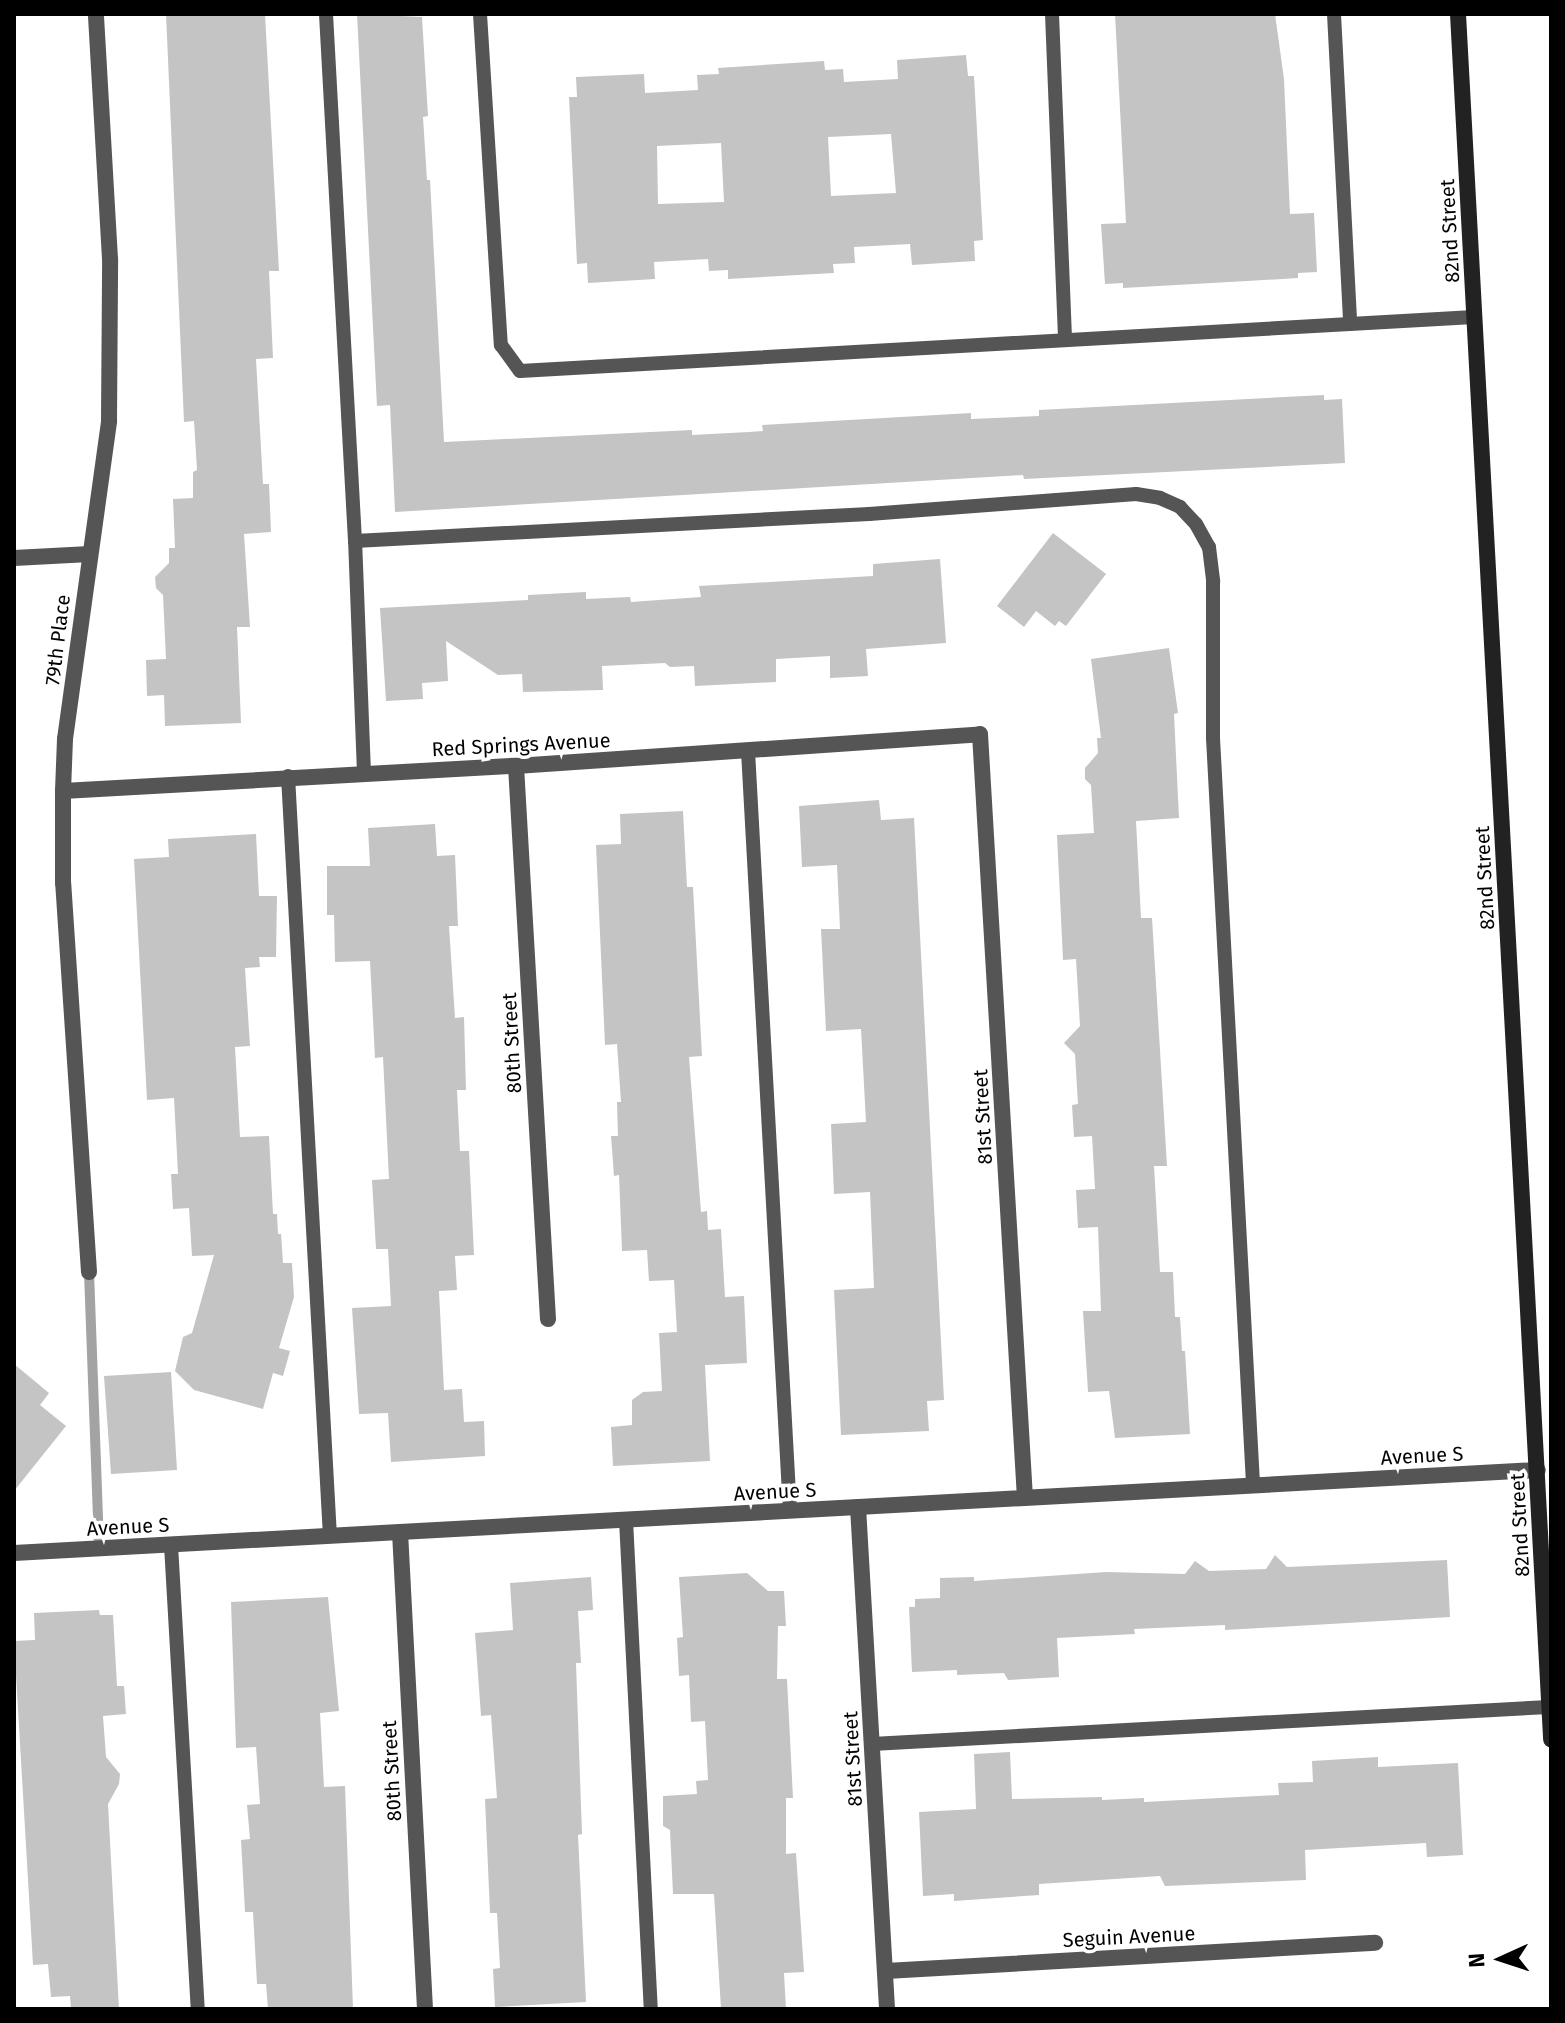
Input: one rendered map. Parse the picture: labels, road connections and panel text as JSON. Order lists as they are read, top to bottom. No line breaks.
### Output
{"streets":{"main road":["82nd Street"],"street":["79th Place","Red Springs Avenue","80th Street","81st Street","Avenue S","Seguin Avenue"]},"crossings":[["82nd Street","Avenue S"],["79th Place","Red Springs Avenue"],["Red Springs Avenue","80th Street"],["Red Springs Avenue","81st Street"],["80th Street","Avenue S"],["81st Street","Avenue S"],["81st Street","Seguin Avenue"]],"north":"left"}
